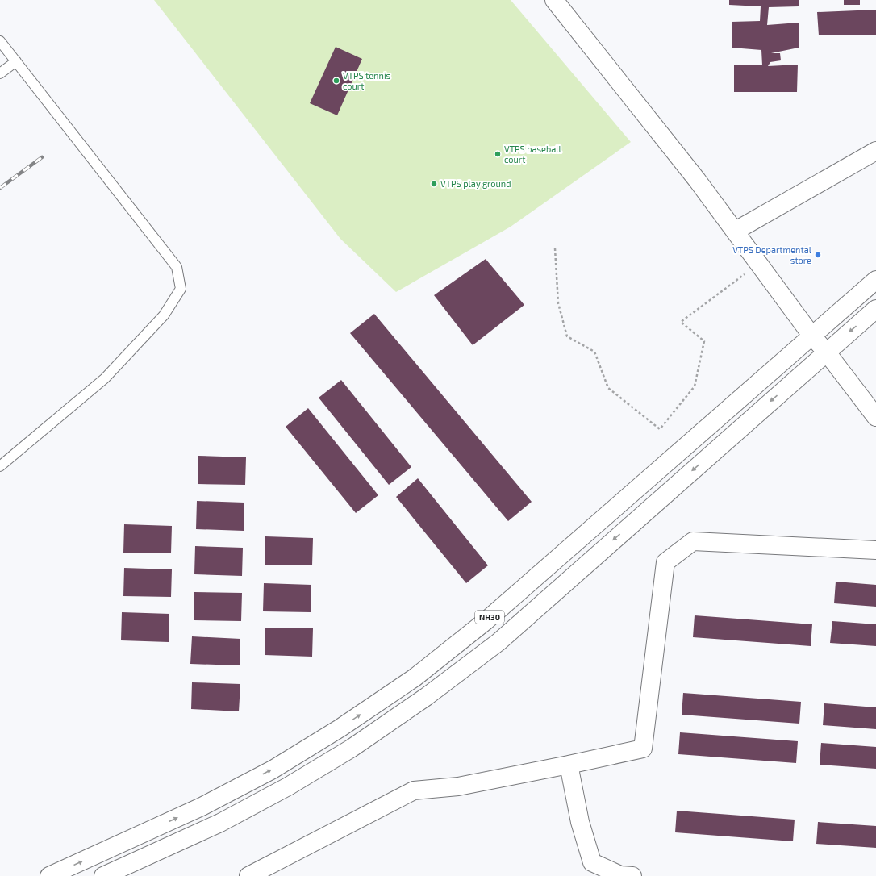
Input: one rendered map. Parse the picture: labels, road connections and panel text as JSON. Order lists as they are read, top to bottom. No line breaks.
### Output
{"streets":{"main road":["NH30"]},"places":["VTPS tennis court","VTPS baseball court","VTPS play ground","VTPS Departmental store"]}
